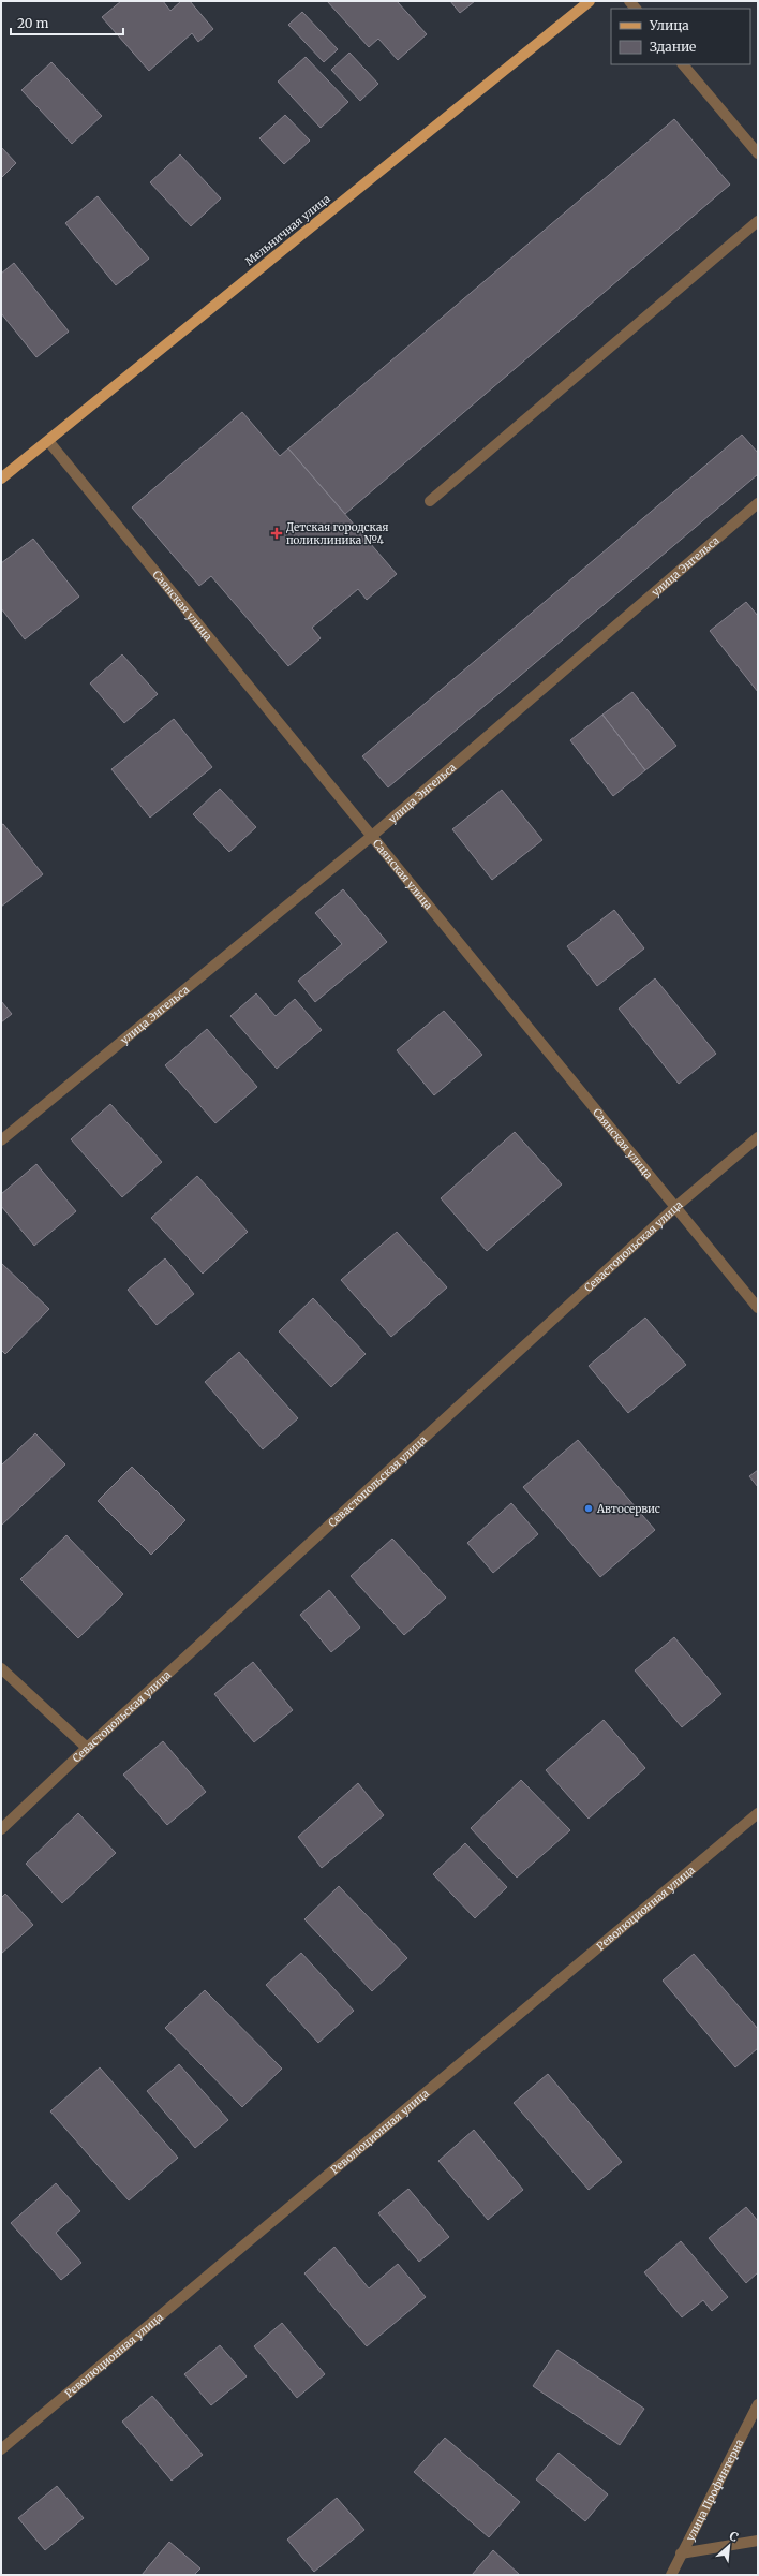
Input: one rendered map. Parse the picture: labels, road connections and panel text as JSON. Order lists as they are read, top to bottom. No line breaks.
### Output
{"streets":{"main road":["Мельничная улица"],"street":["улица Энгельса","Саянская улица","Севастопольская улица","Революционная улица","улица Профинтерна"]},"crossings":[["Мельничная улица","Саянская улица"],["улица Энгельса","Саянская улица"],["Саянская улица","Севастопольская улица"]],"places":{"health":["Детская городская поликлиника №4"],"other":["Автосервис"]},"legend":["Улица","Здание"],"scale_bar":"20 m","north":"top right"}
